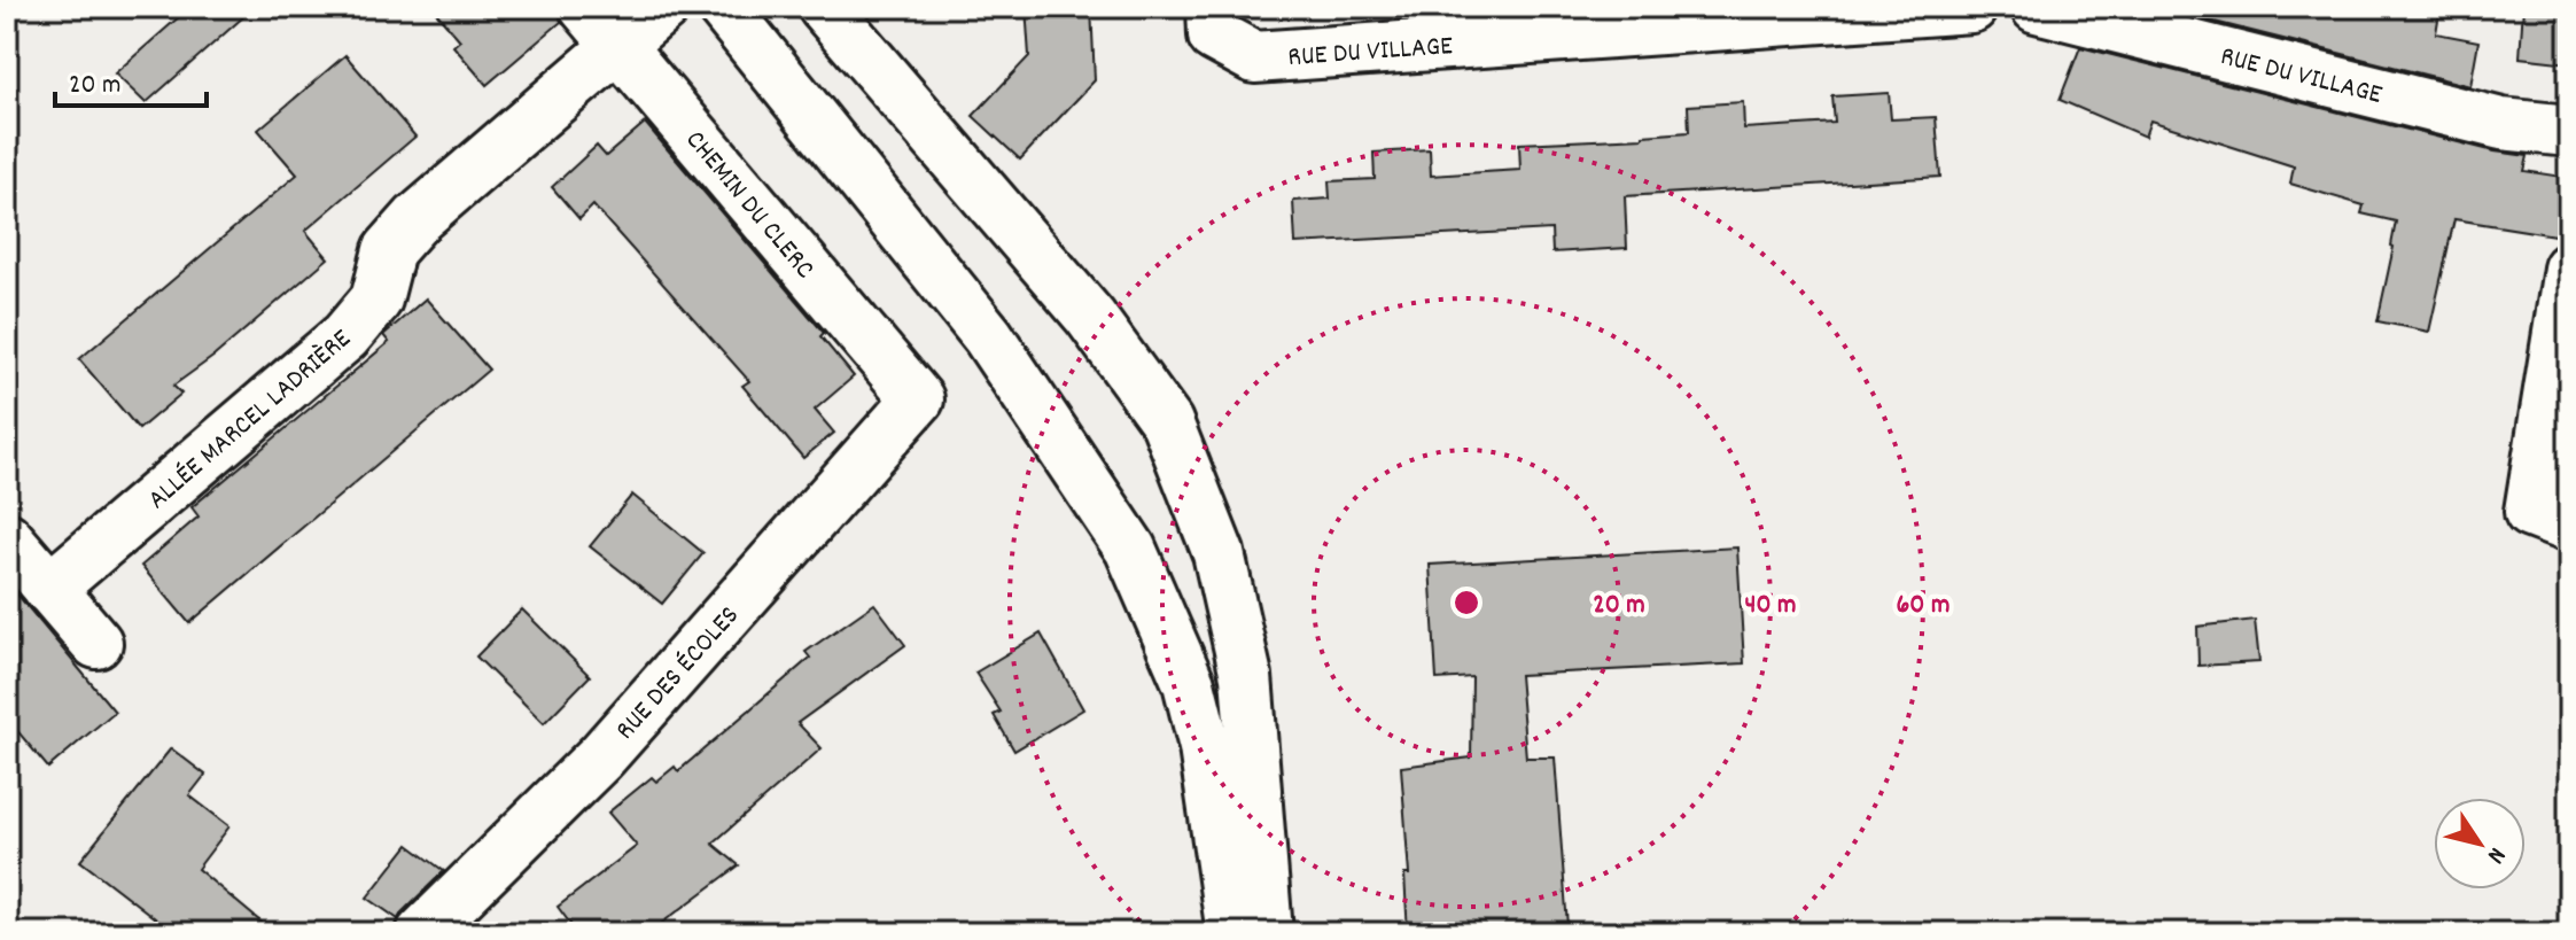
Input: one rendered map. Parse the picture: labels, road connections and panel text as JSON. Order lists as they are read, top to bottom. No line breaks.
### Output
{"streets":{"street":["RUE DU VILLAGE","CHEMIN DU CLERC","ALLÉE MARCEL LADRIÈRE","RUE DES ÉCOLES"]},"crossings":[["CHEMIN DU CLERC","ALLÉE MARCEL LADRIÈRE"],["CHEMIN DU CLERC","RUE DES ÉCOLES"]],"scale_bar":"20 m","north":"bottom right","rings":["20 m","40 m","60 m"]}
